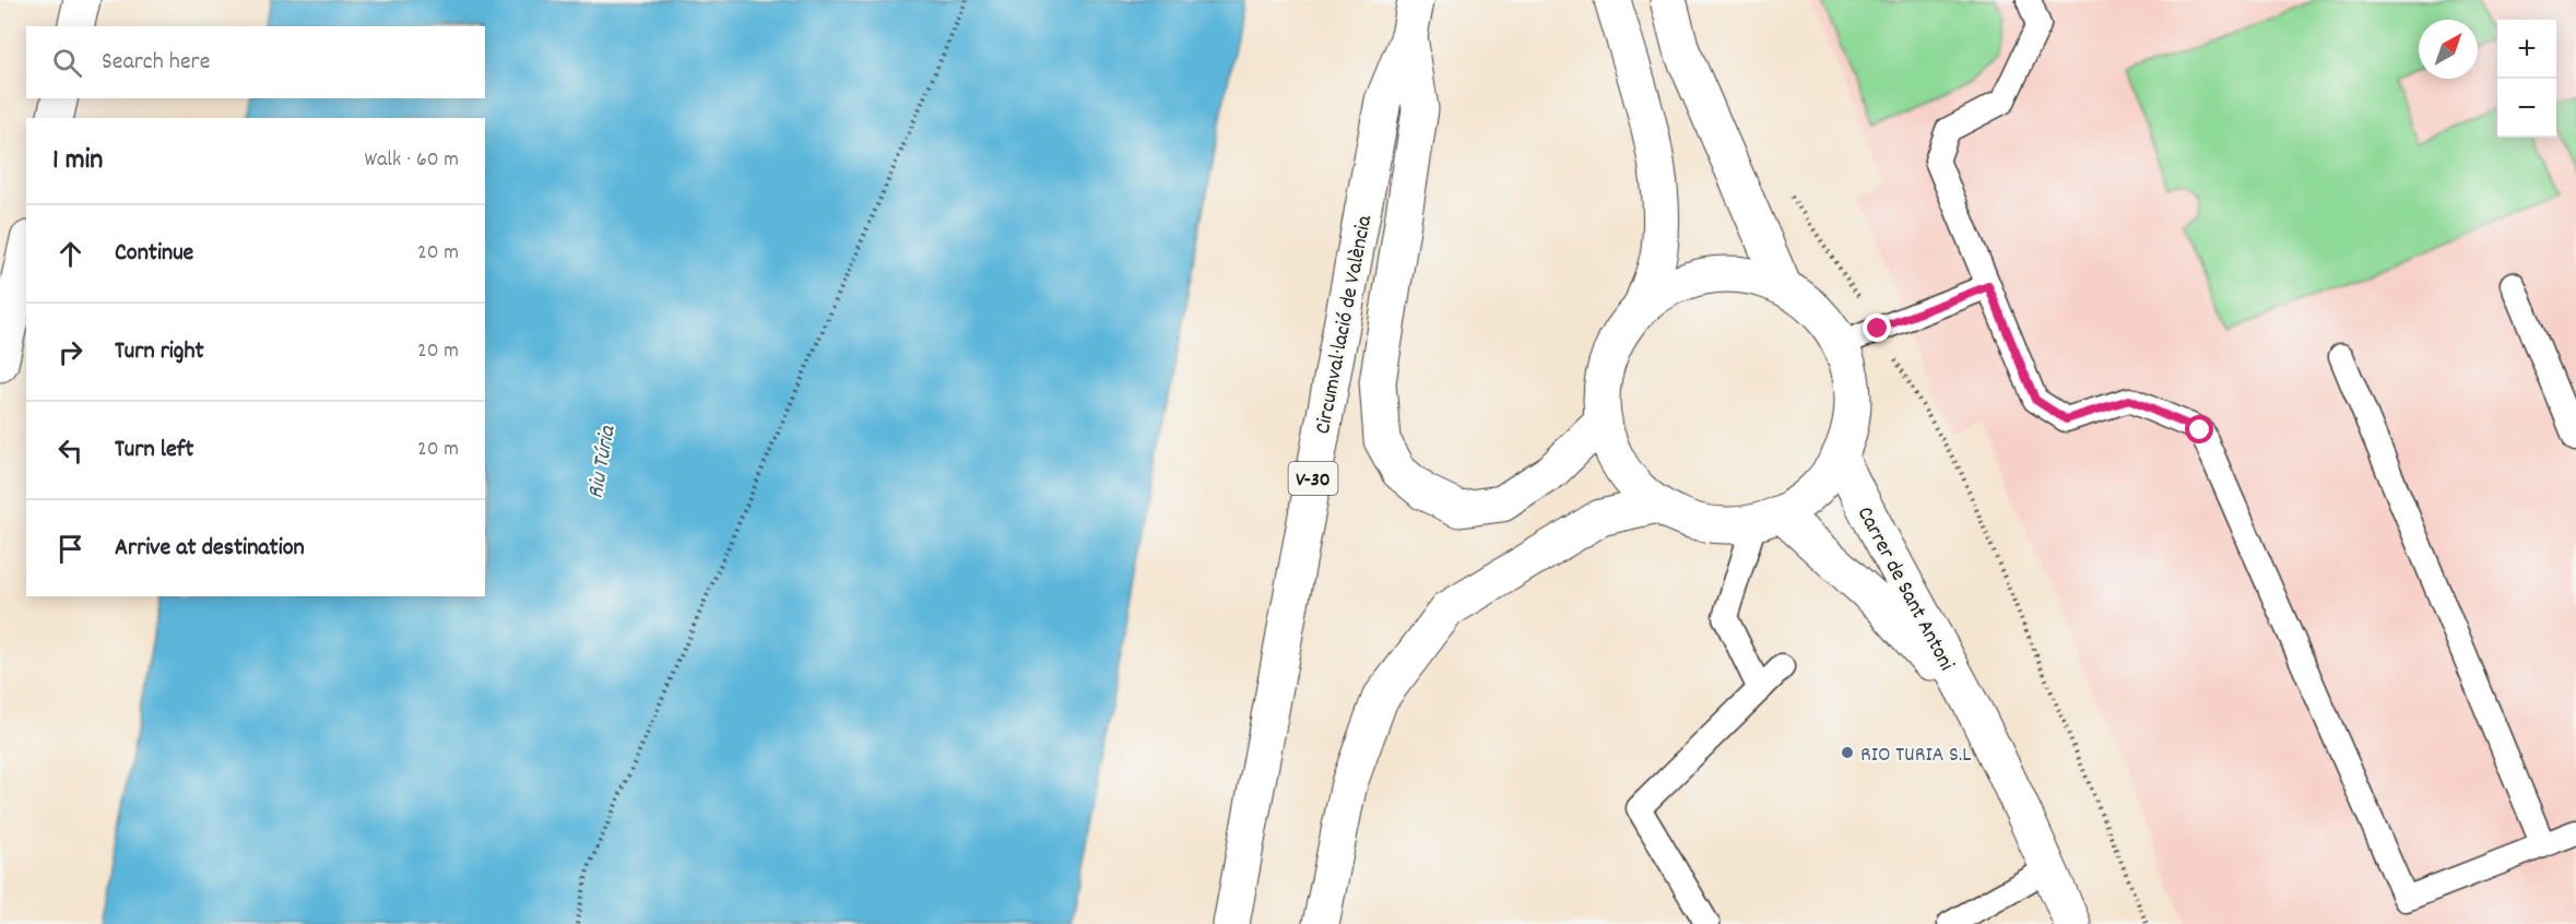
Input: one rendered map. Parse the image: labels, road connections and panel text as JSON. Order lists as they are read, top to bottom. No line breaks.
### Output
{"streets":{"main road":["Circumval·lació de València","V-30","Carrer de Sant Antoni"]},"water":["Riu Túria"],"places":["RIO TURIA S.L"],"north":"top right","page":{"map_buttons":["+","−"],"search":"Search here","heading":["1 min","Walk · 60 m"],"list":[["Continue","20 m"],["Turn right","20 m"],["Turn left","20 m"],"Arrive at destination"]}}
